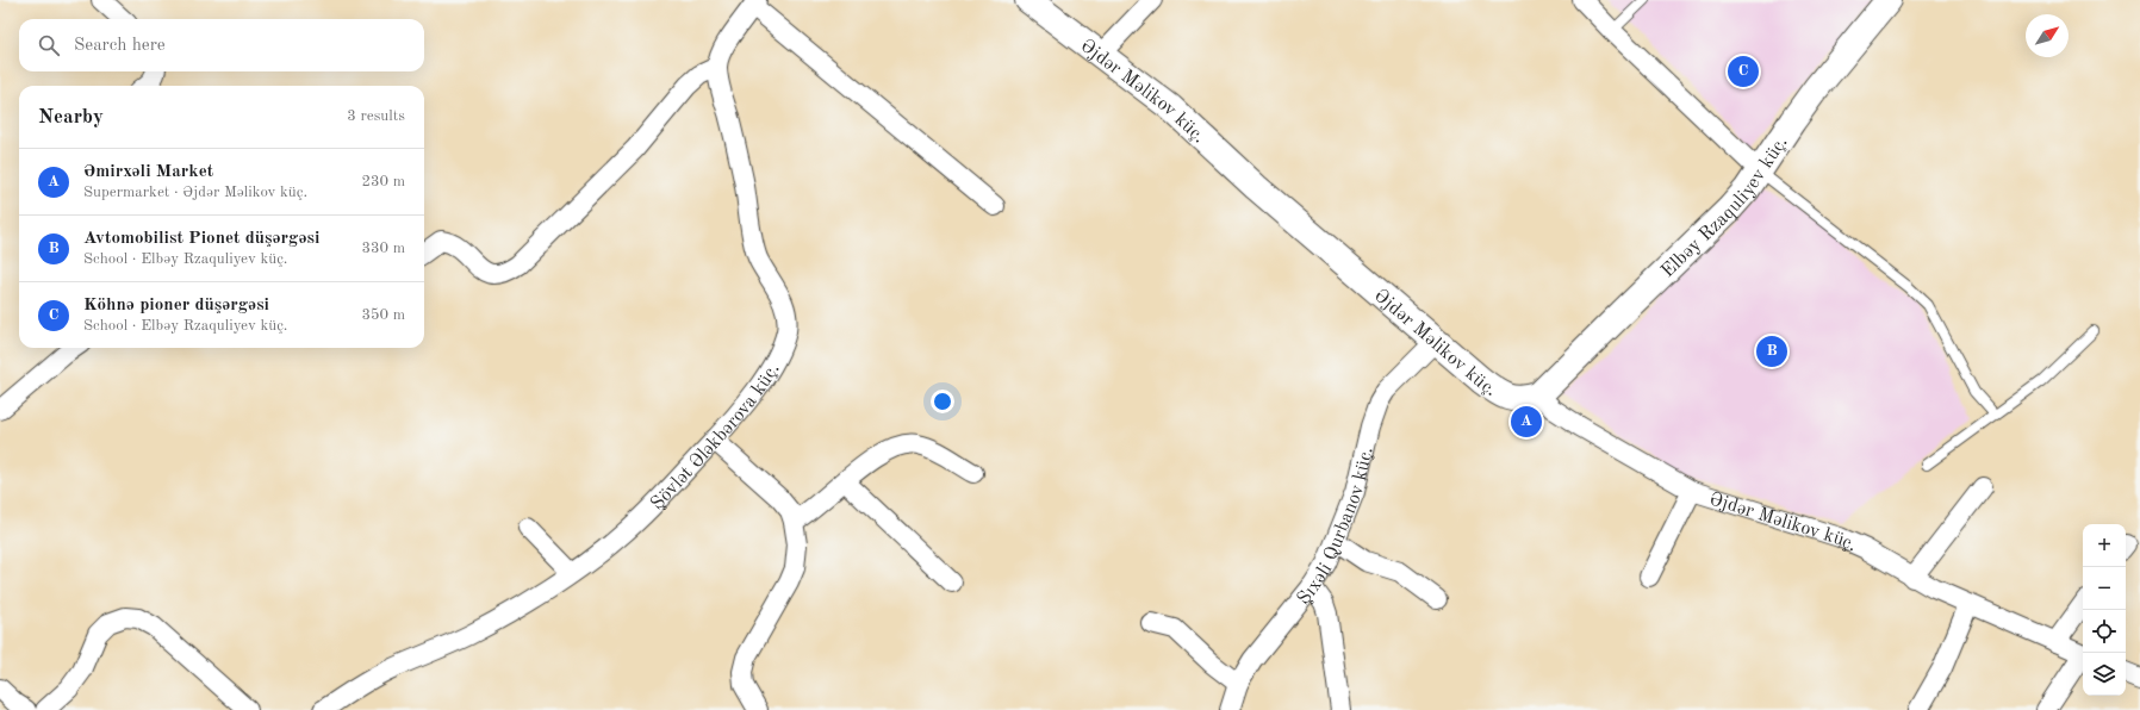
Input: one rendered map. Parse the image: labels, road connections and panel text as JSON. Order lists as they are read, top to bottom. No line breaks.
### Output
{"streets":{"street":["Əjdər Məlikov küç.","Elbəy Rzaquliyev küç.","Şövlət Ələkbərova küç.","Şıxəli Qurbanov küç."]},"crossings":[["Əjdər Məlikov küç.","Elbəy Rzaquliyev küç."],["Əjdər Məlikov küç.","Şıxəli Qurbanov küç."]],"north":"top right","page":{"search":"Search here","pins":["C","B","A"],"heading":["Nearby","3 results"],"list":[{"mark":"A","name":"Əmirxəli Market","note":"Supermarket · Əjdər Məlikov küç.","value":"230 m"},{"mark":"B","name":"Avtomobilist Pionet düşərgəsi","note":"School · Elbəy Rzaquliyev küç.","value":"330 m"},{"mark":"C","name":"Köhnə pioner düşərgəsi","note":"School · Elbəy Rzaquliyev küç.","value":"350 m"}],"map_buttons":["+","−"]}}
